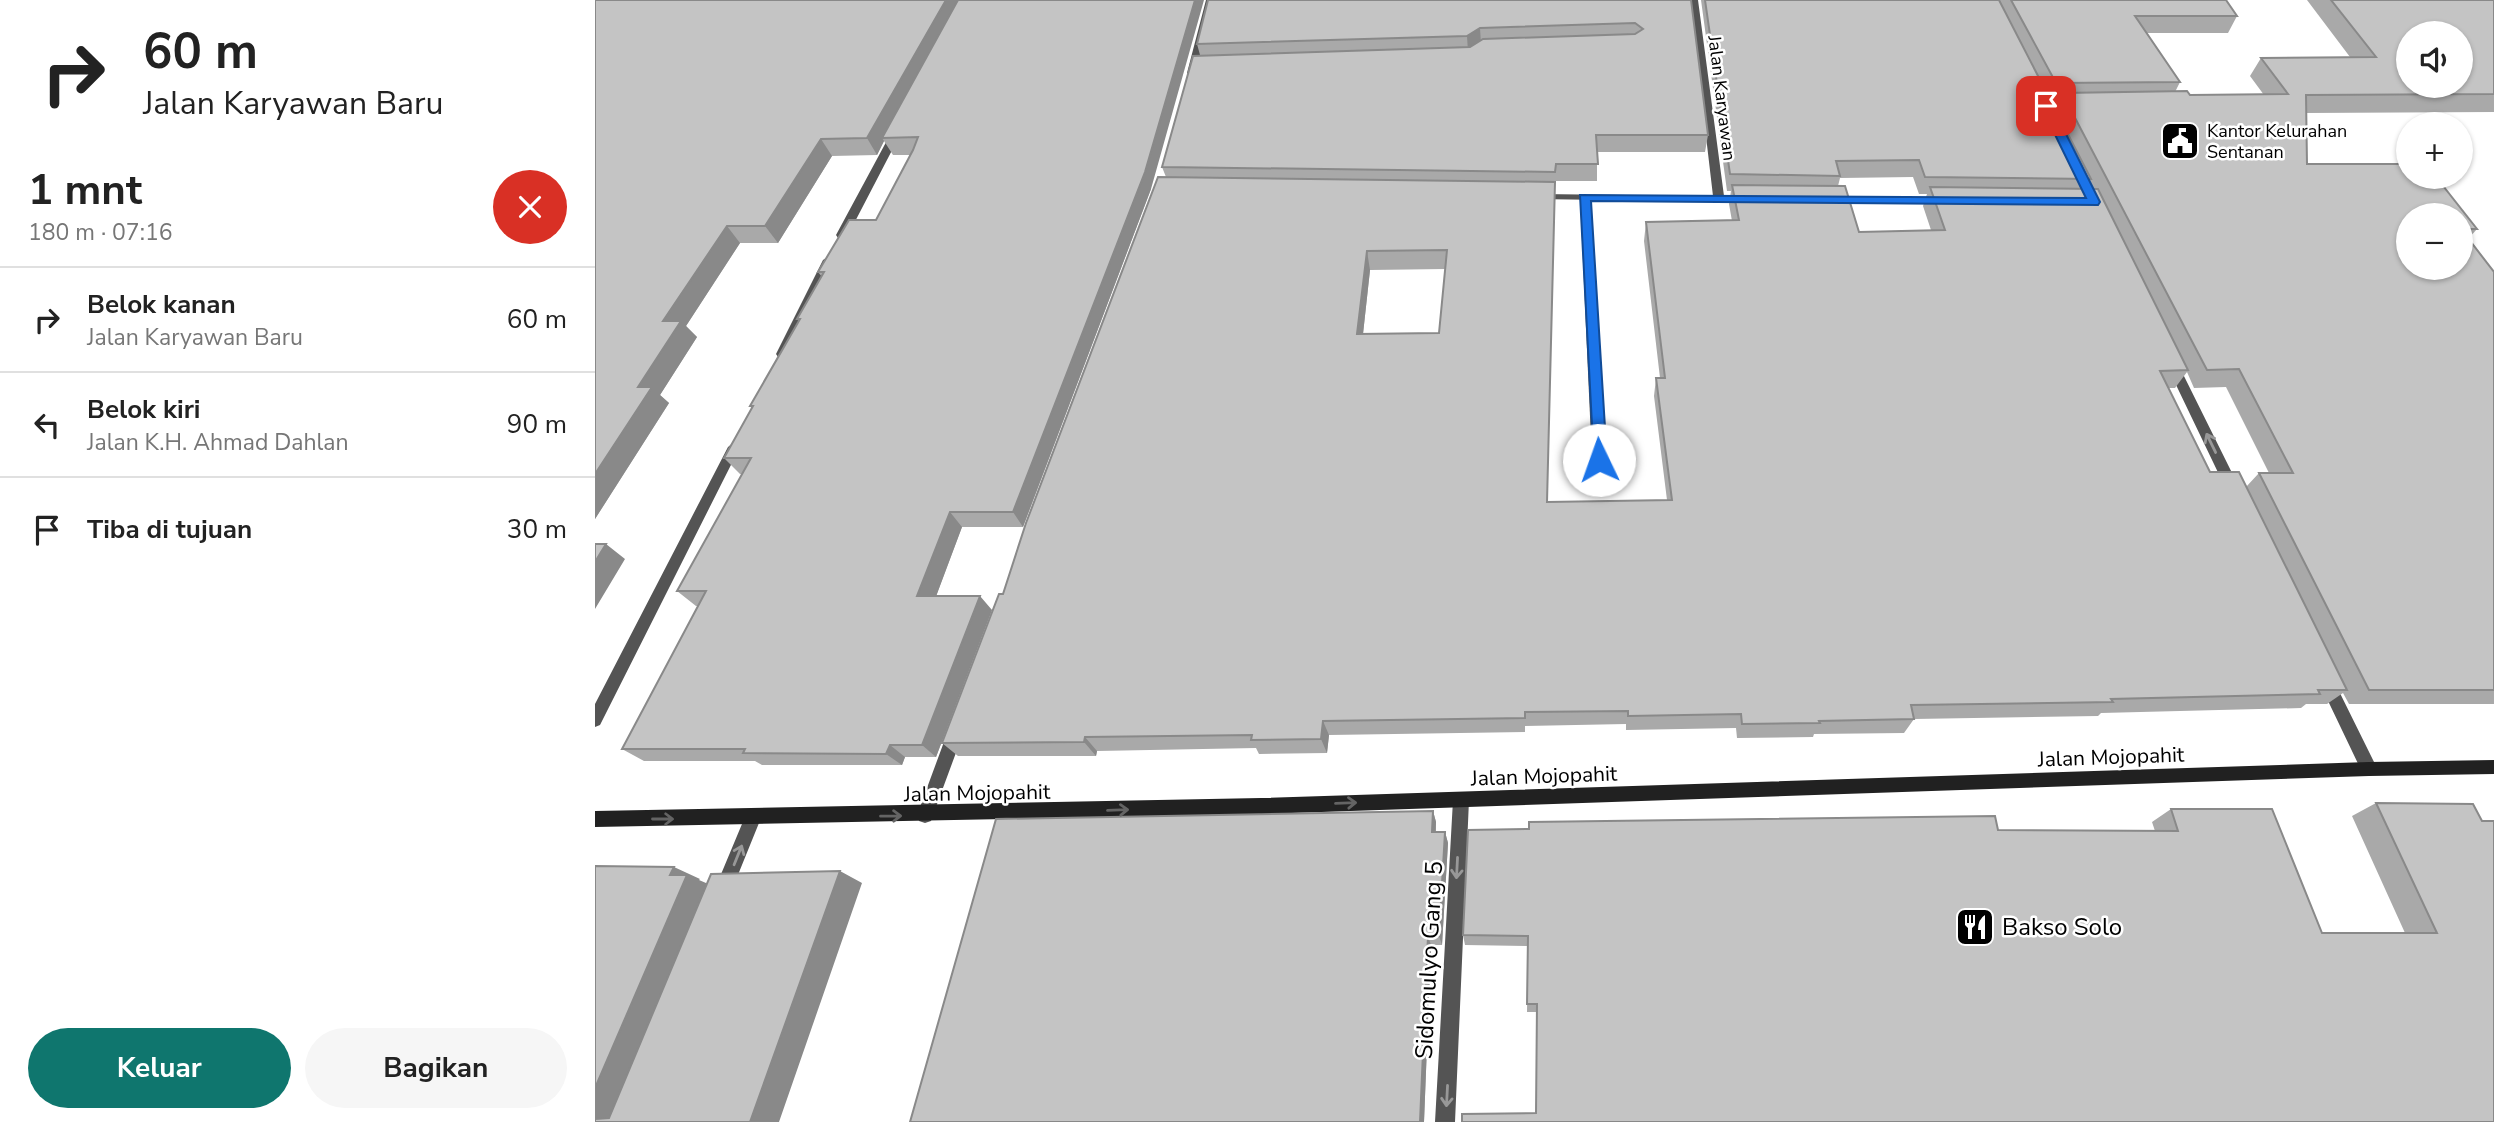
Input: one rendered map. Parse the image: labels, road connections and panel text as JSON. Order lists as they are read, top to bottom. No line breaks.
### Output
{"streets":{"main road":["Jalan Mojopahit"],"street":["Jalan Karyawan","Sidomulyo Gang 5"]},"crossings":[["Jalan Mojopahit","Sidomulyo Gang 5"]],"one_way":["Jalan Mojopahit","Sidomulyo Gang 5"],"places":{"public building":["Kantor Kelurahan Sentanan"],"restaurant":["Bakso Solo"]},"page":{"turn":["60 m","Jalan Karyawan Baru"],"map_buttons":["+","−"],"heading":["1 mnt","180 m · 07:16"],"list":[{"name":"Belok kanan","note":"Jalan Karyawan Baru","value":"60 m"},{"name":"Belok kiri","note":"Jalan K.H. Ahmad Dahlan","value":"90 m"},{"name":"Tiba di tujuan","value":"30 m"}],"buttons":["Keluar","Bagikan"]}}
